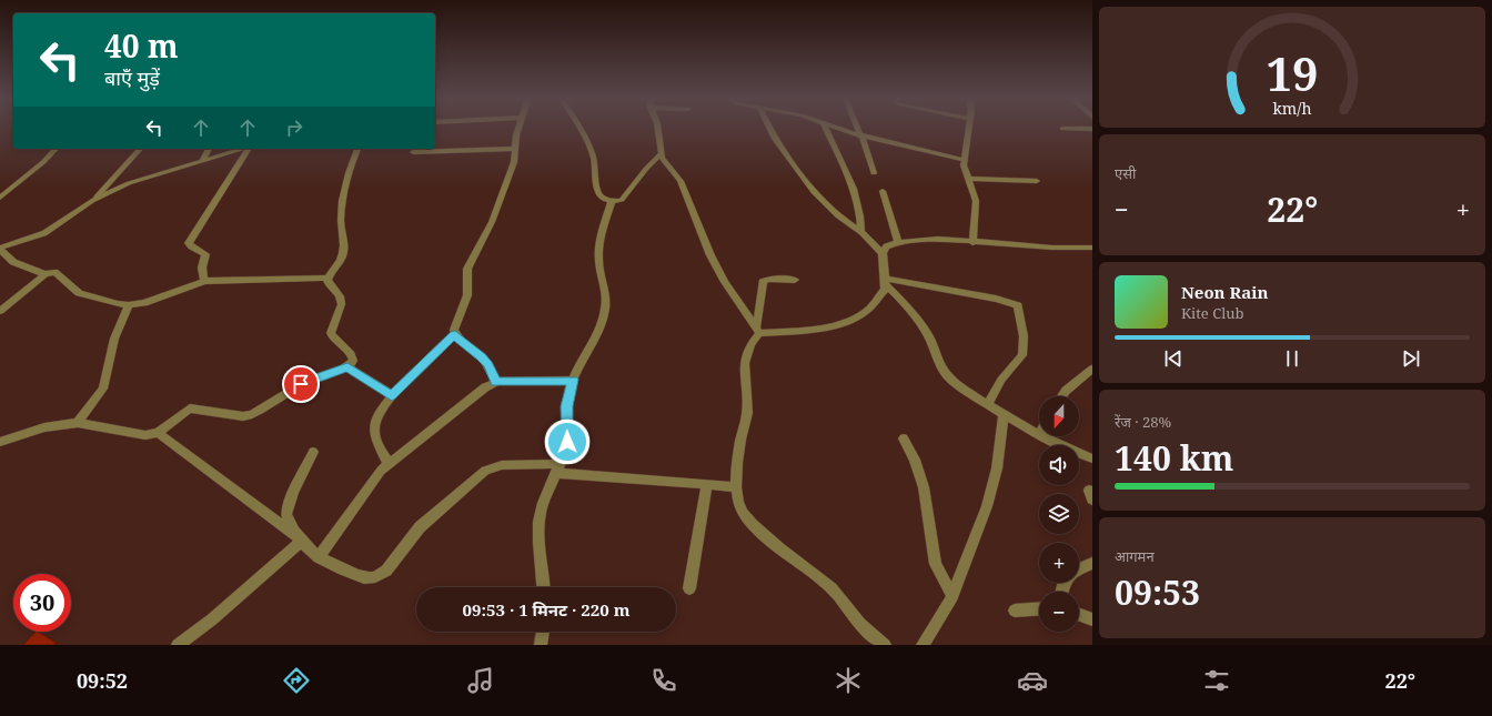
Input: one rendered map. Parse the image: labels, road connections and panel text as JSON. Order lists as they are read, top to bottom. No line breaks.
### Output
{"north":"bottom","page":{"turn":["40 m","बाएँ मुड़ें"],"tile":["एसी",["रेंज · 28%","140 km"],["आगमन","09:53"]],"heat":["−","22°","+"],"song":["Neon Rain","Kite Club"],"map_buttons":["+","−"],"limit":"30","trip":"09:53 · 1 मिनट · 220 m","tabs":["09:52","22°"],"gauge":["19","km/h"]}}
